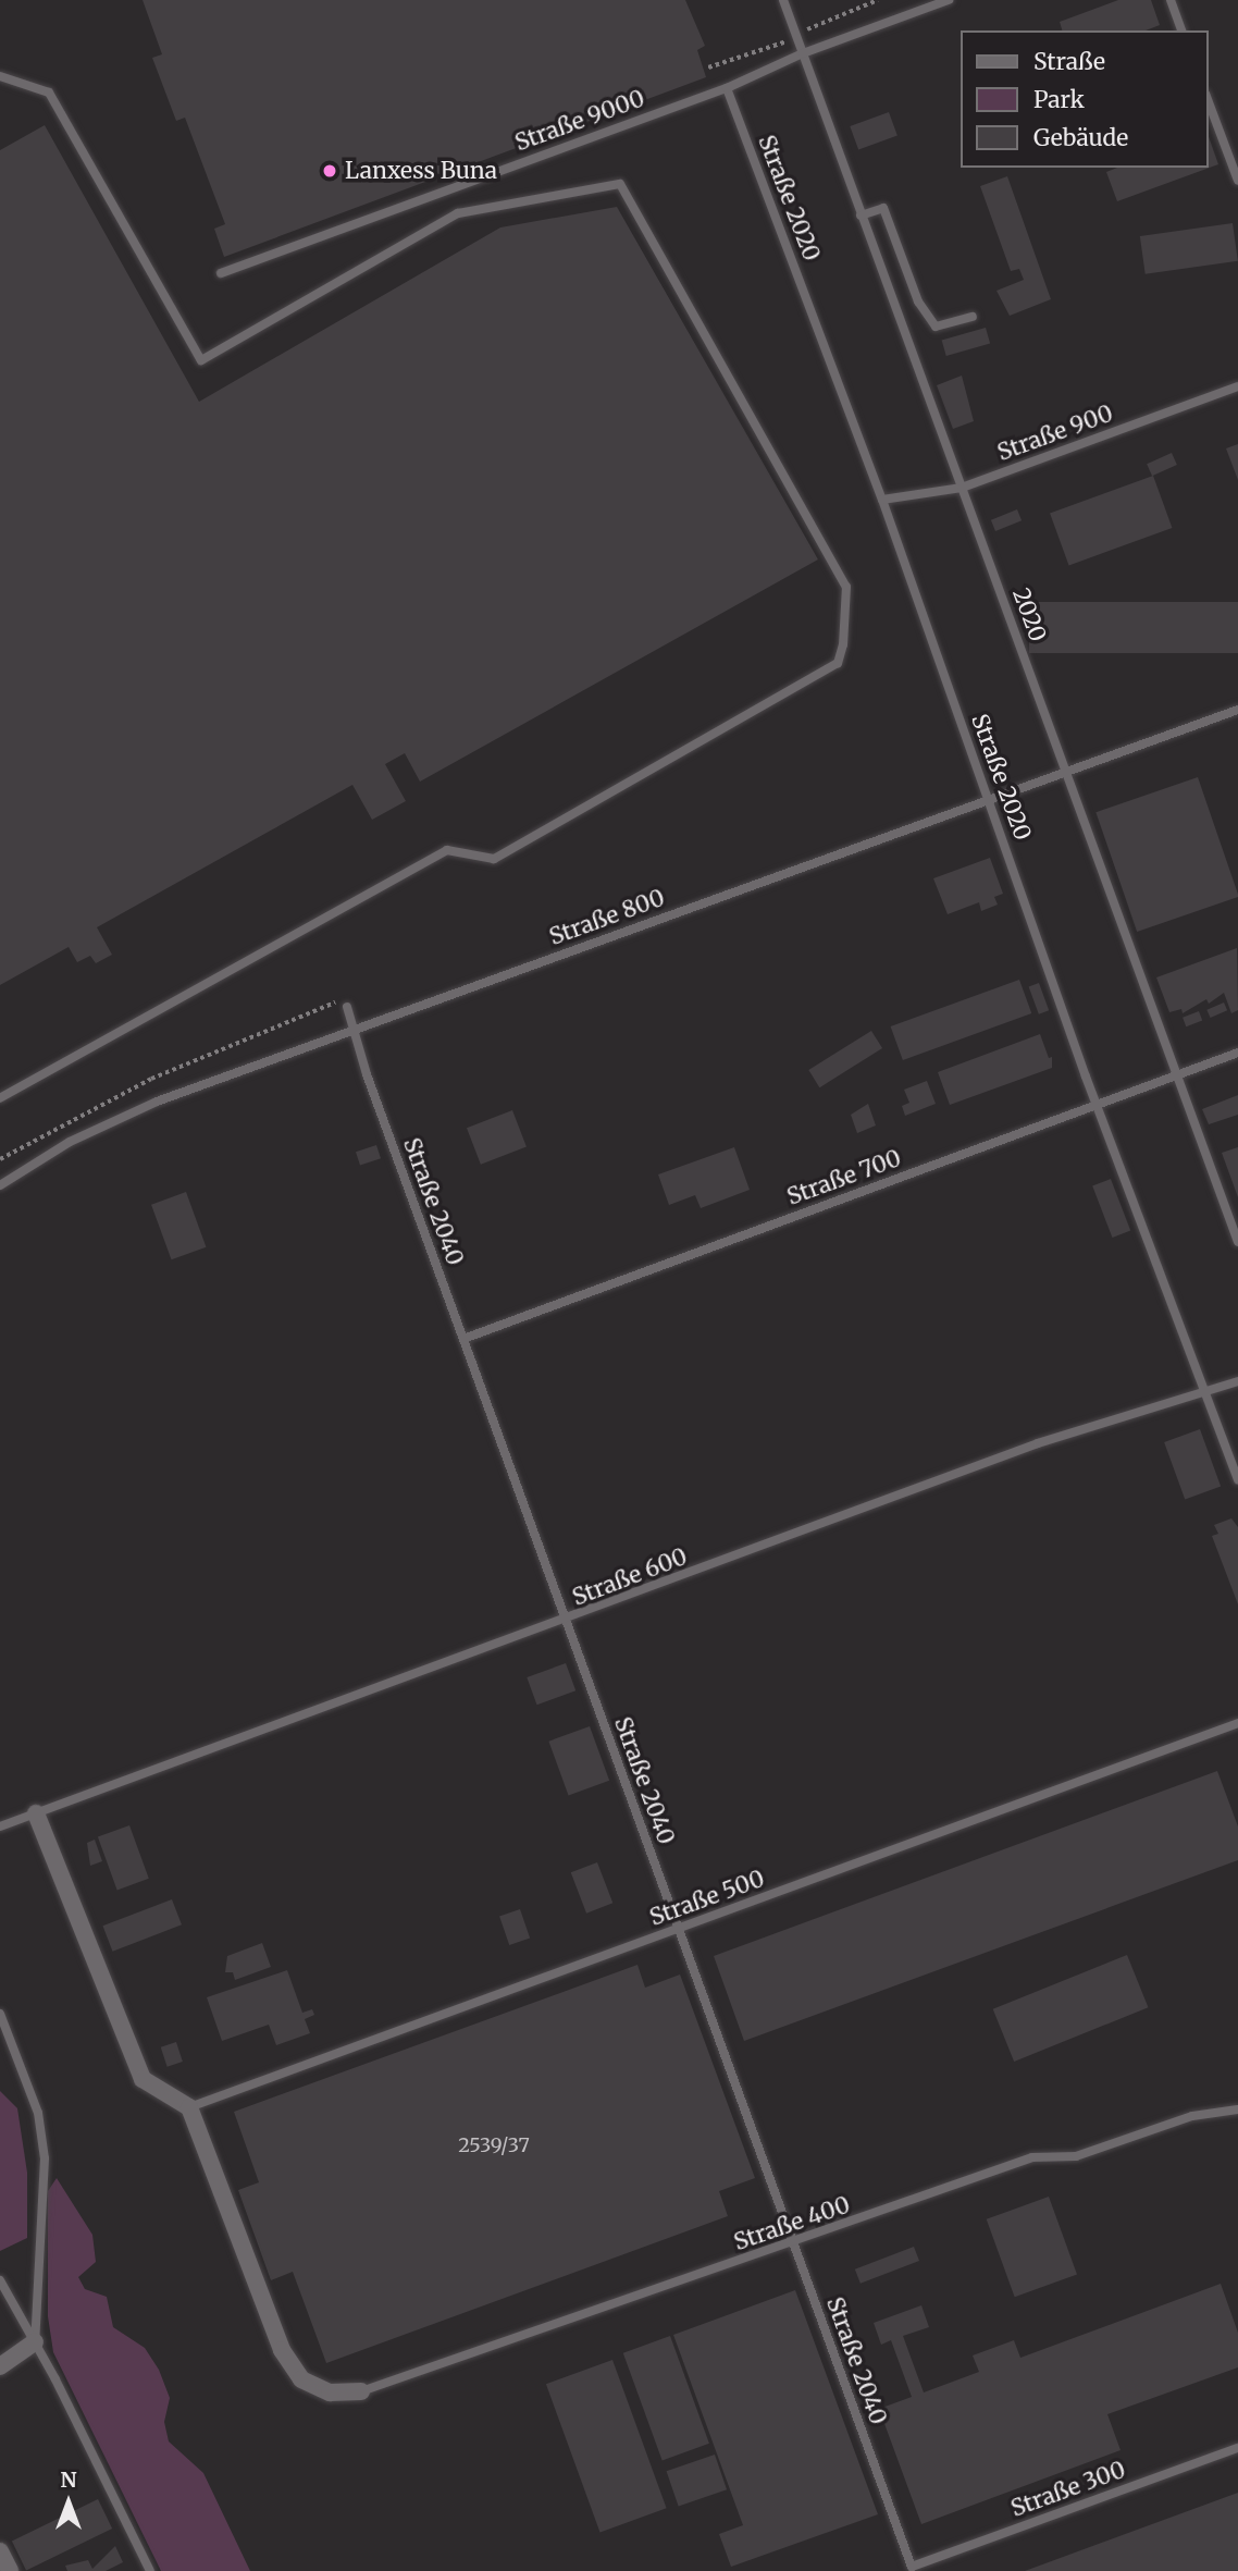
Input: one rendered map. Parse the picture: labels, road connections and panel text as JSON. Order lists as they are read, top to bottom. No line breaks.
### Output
{"streets":{"lane":["Straße 9000","Straße 2020","Straße 900","2020","Straße 800","Straße 700","Straße 2040","Straße 600","Straße 500","Straße 400","Straße 300"]},"crossings":[["Straße 9000","Straße 2020"],["Straße 9000","2020"],["Straße 2020","Straße 900"],["Straße 2020","Straße 800"],["Straße 2020","Straße 700"],["Straße 2020","Straße 600"],["Straße 900","2020"],["2020","Straße 800"],["2020","Straße 700"],["Straße 800","Straße 2040"],["Straße 700","Straße 2040"],["Straße 2040","Straße 600"],["Straße 2040","Straße 500"],["Straße 2040","Straße 400"],["Straße 2040","Straße 300"]],"places":["Lanxess Buna"],"house_numbers":["2539/37"],"legend":["Straße","Park","Gebäude"],"north":"top"}
